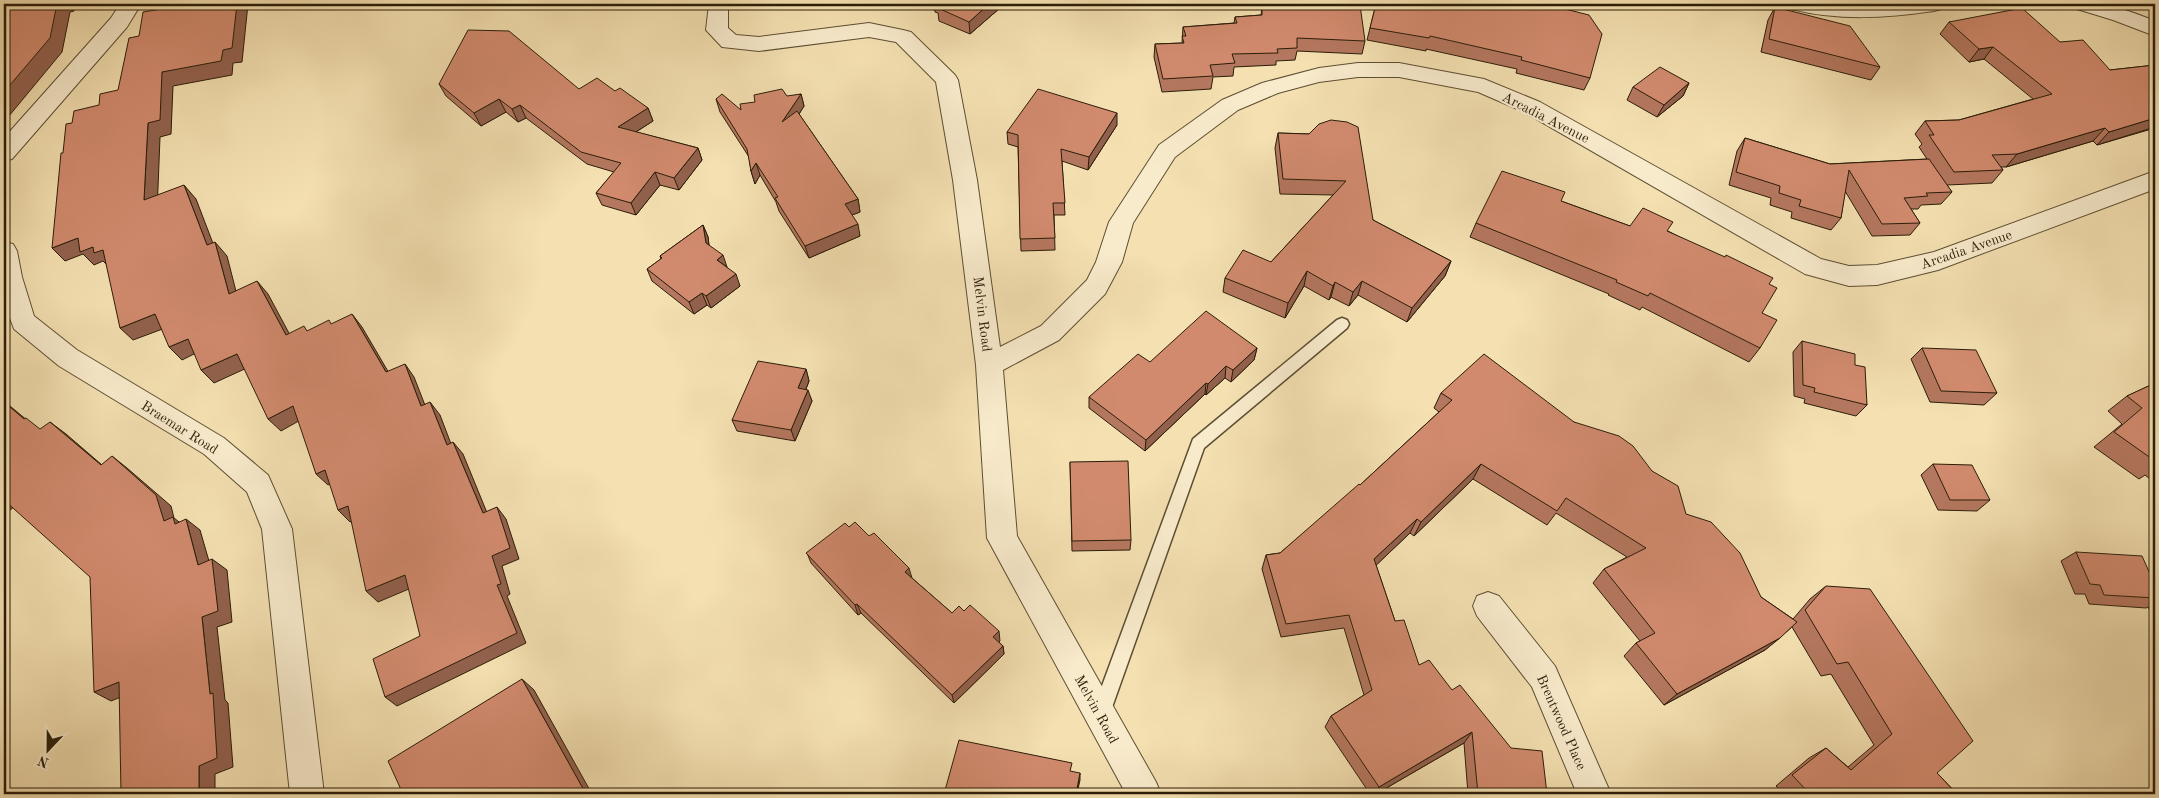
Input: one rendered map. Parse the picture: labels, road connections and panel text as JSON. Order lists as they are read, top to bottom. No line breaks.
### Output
{"streets":{"street":["Arcadia Avenue","Melvin Road","Braemar Road","Brentwood Place"]},"crossings":[["Arcadia Avenue","Melvin Road"]],"north":"bottom"}
